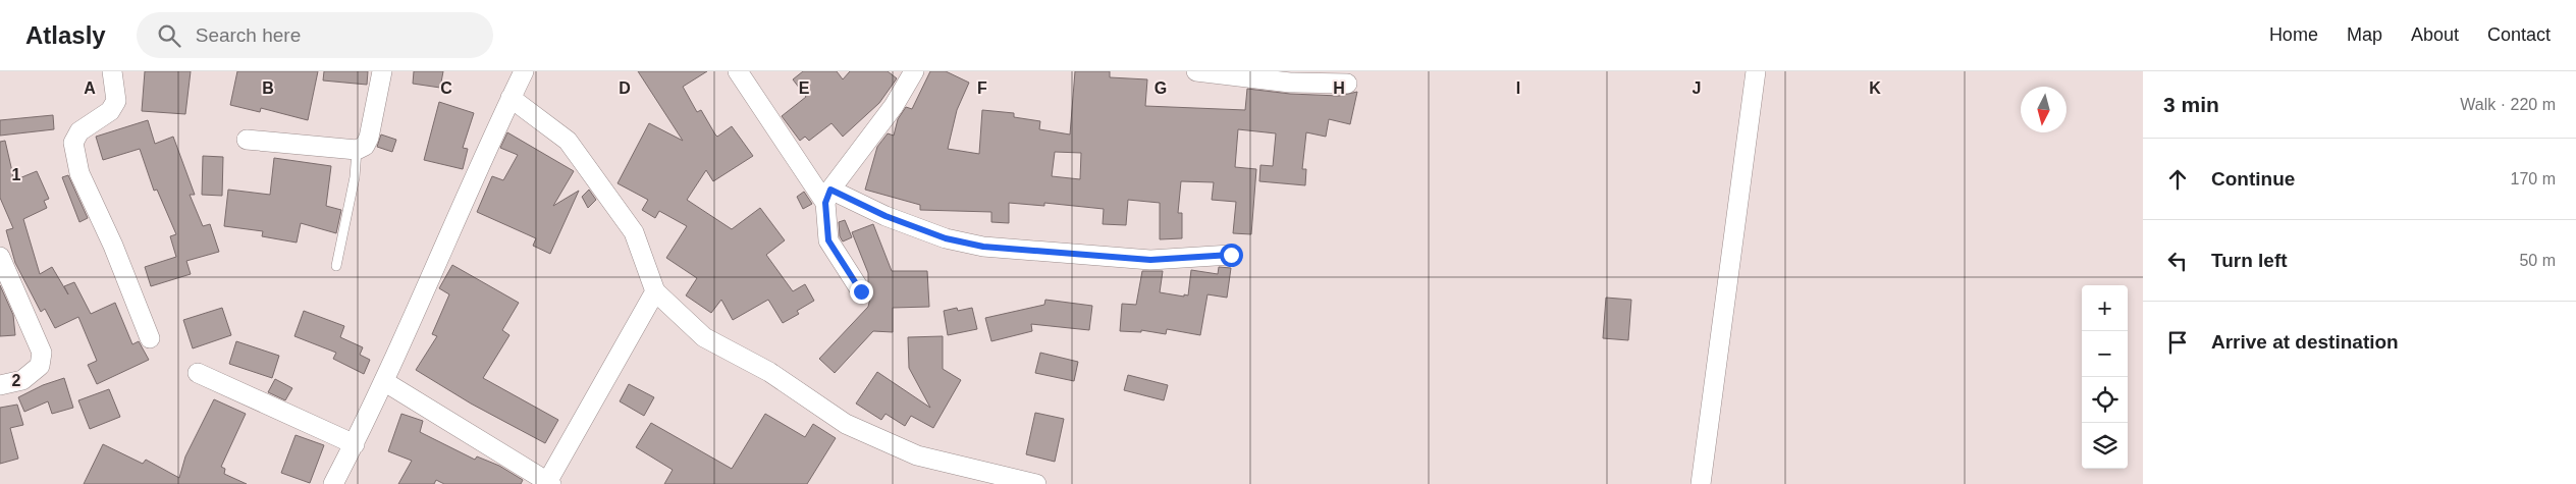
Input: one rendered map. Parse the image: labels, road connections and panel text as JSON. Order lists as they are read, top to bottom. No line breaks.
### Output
{"north":"bottom","page":{"header":"Atlasly","search":"Search here","nav":["Home","Map","About","Contact"],"heading":["3 min","Walk · 220 m"],"list":[["Continue","170 m"],["Turn left","50 m"],"Arrive at destination"],"map_buttons":["+","−"]},"grid":{"columns":["A","B","C","D","E","F","G","H","I","J","K"],"rows":["1","2"]}}
